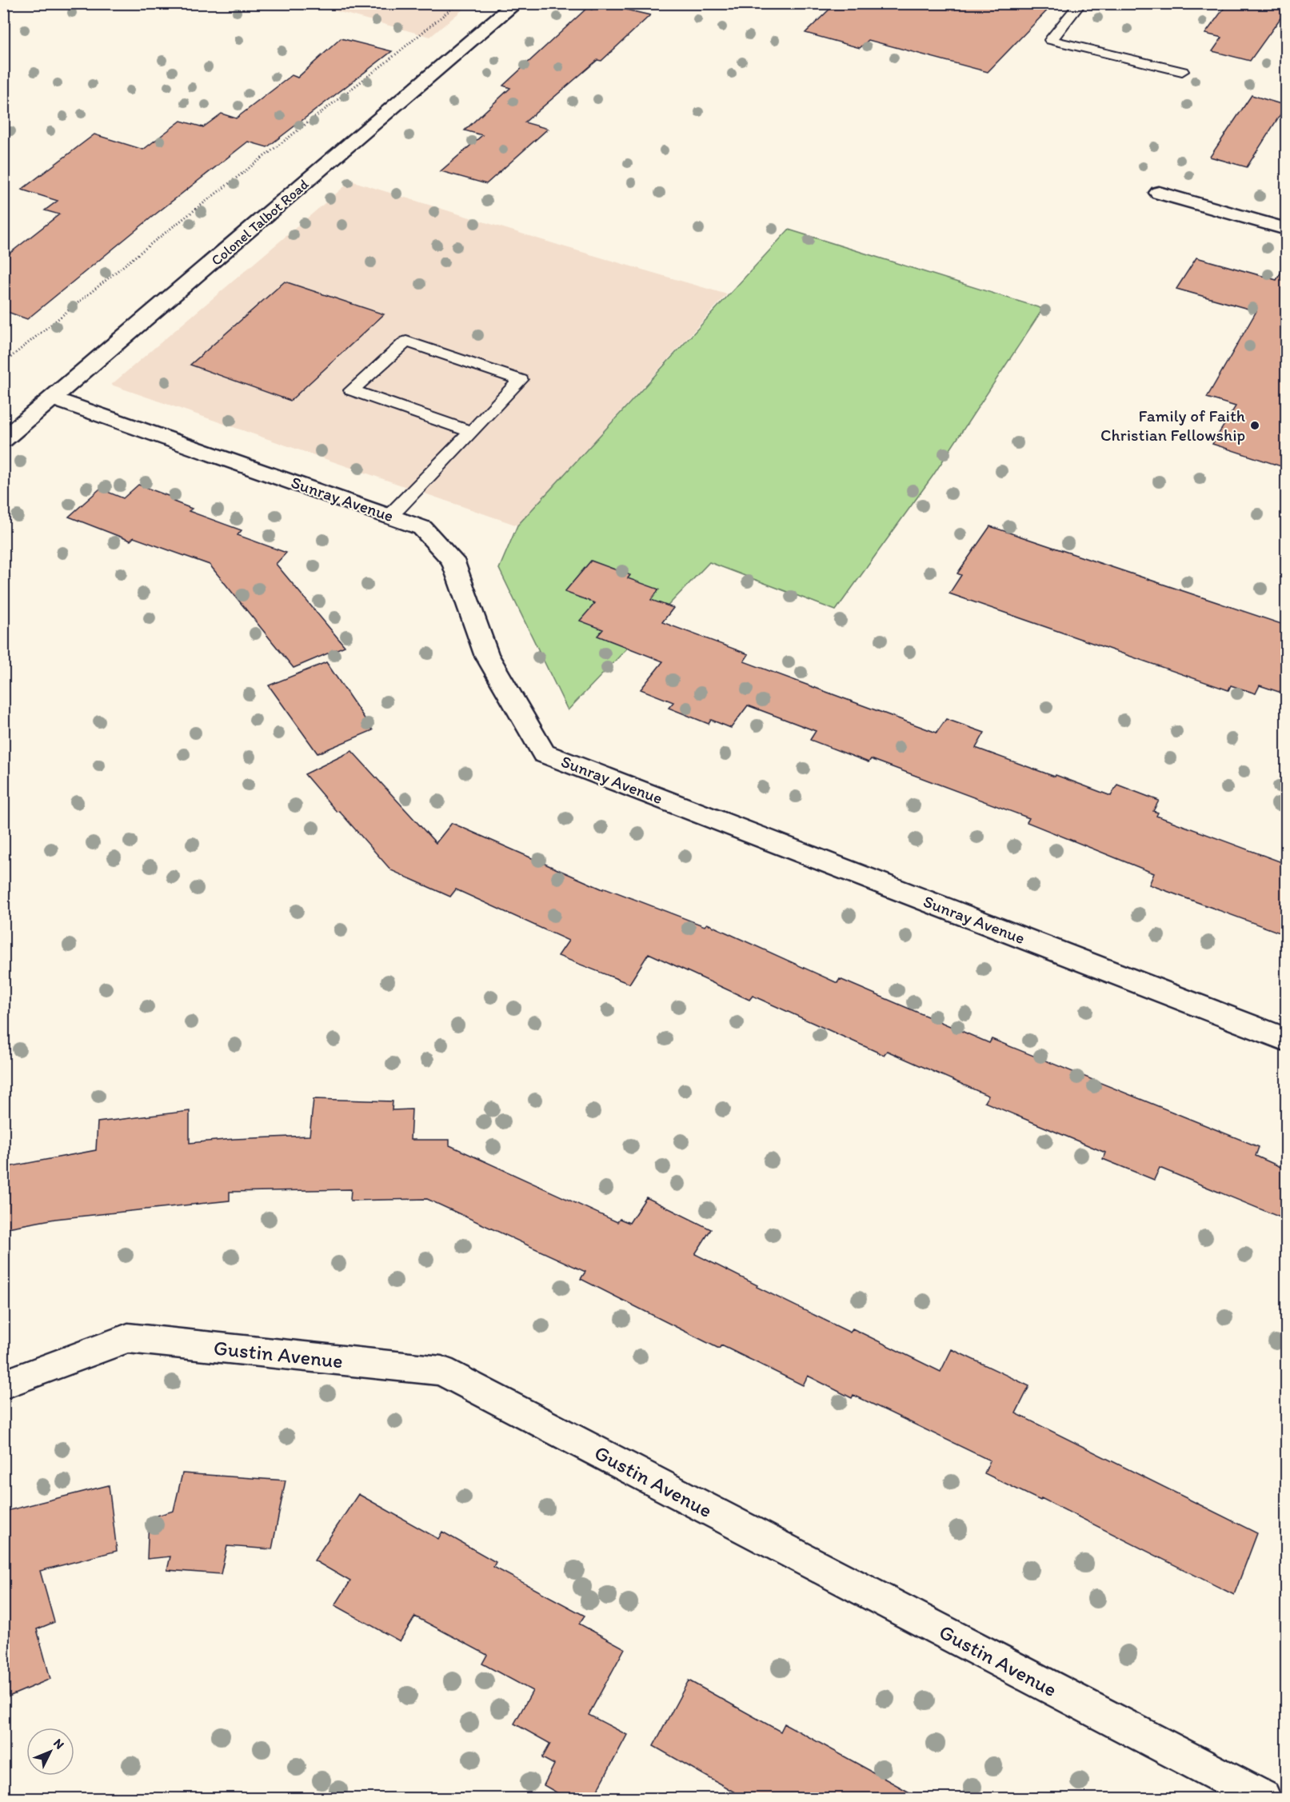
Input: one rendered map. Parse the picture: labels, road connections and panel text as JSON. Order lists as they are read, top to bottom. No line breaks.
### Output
{"streets":{"street":["Colonel Talbot Road","Sunray Avenue","Gustin Avenue"]},"crossings":[["Colonel Talbot Road","Sunray Avenue"]],"places":["Family of Faith Christian Fellowship"],"north":"top right"}
